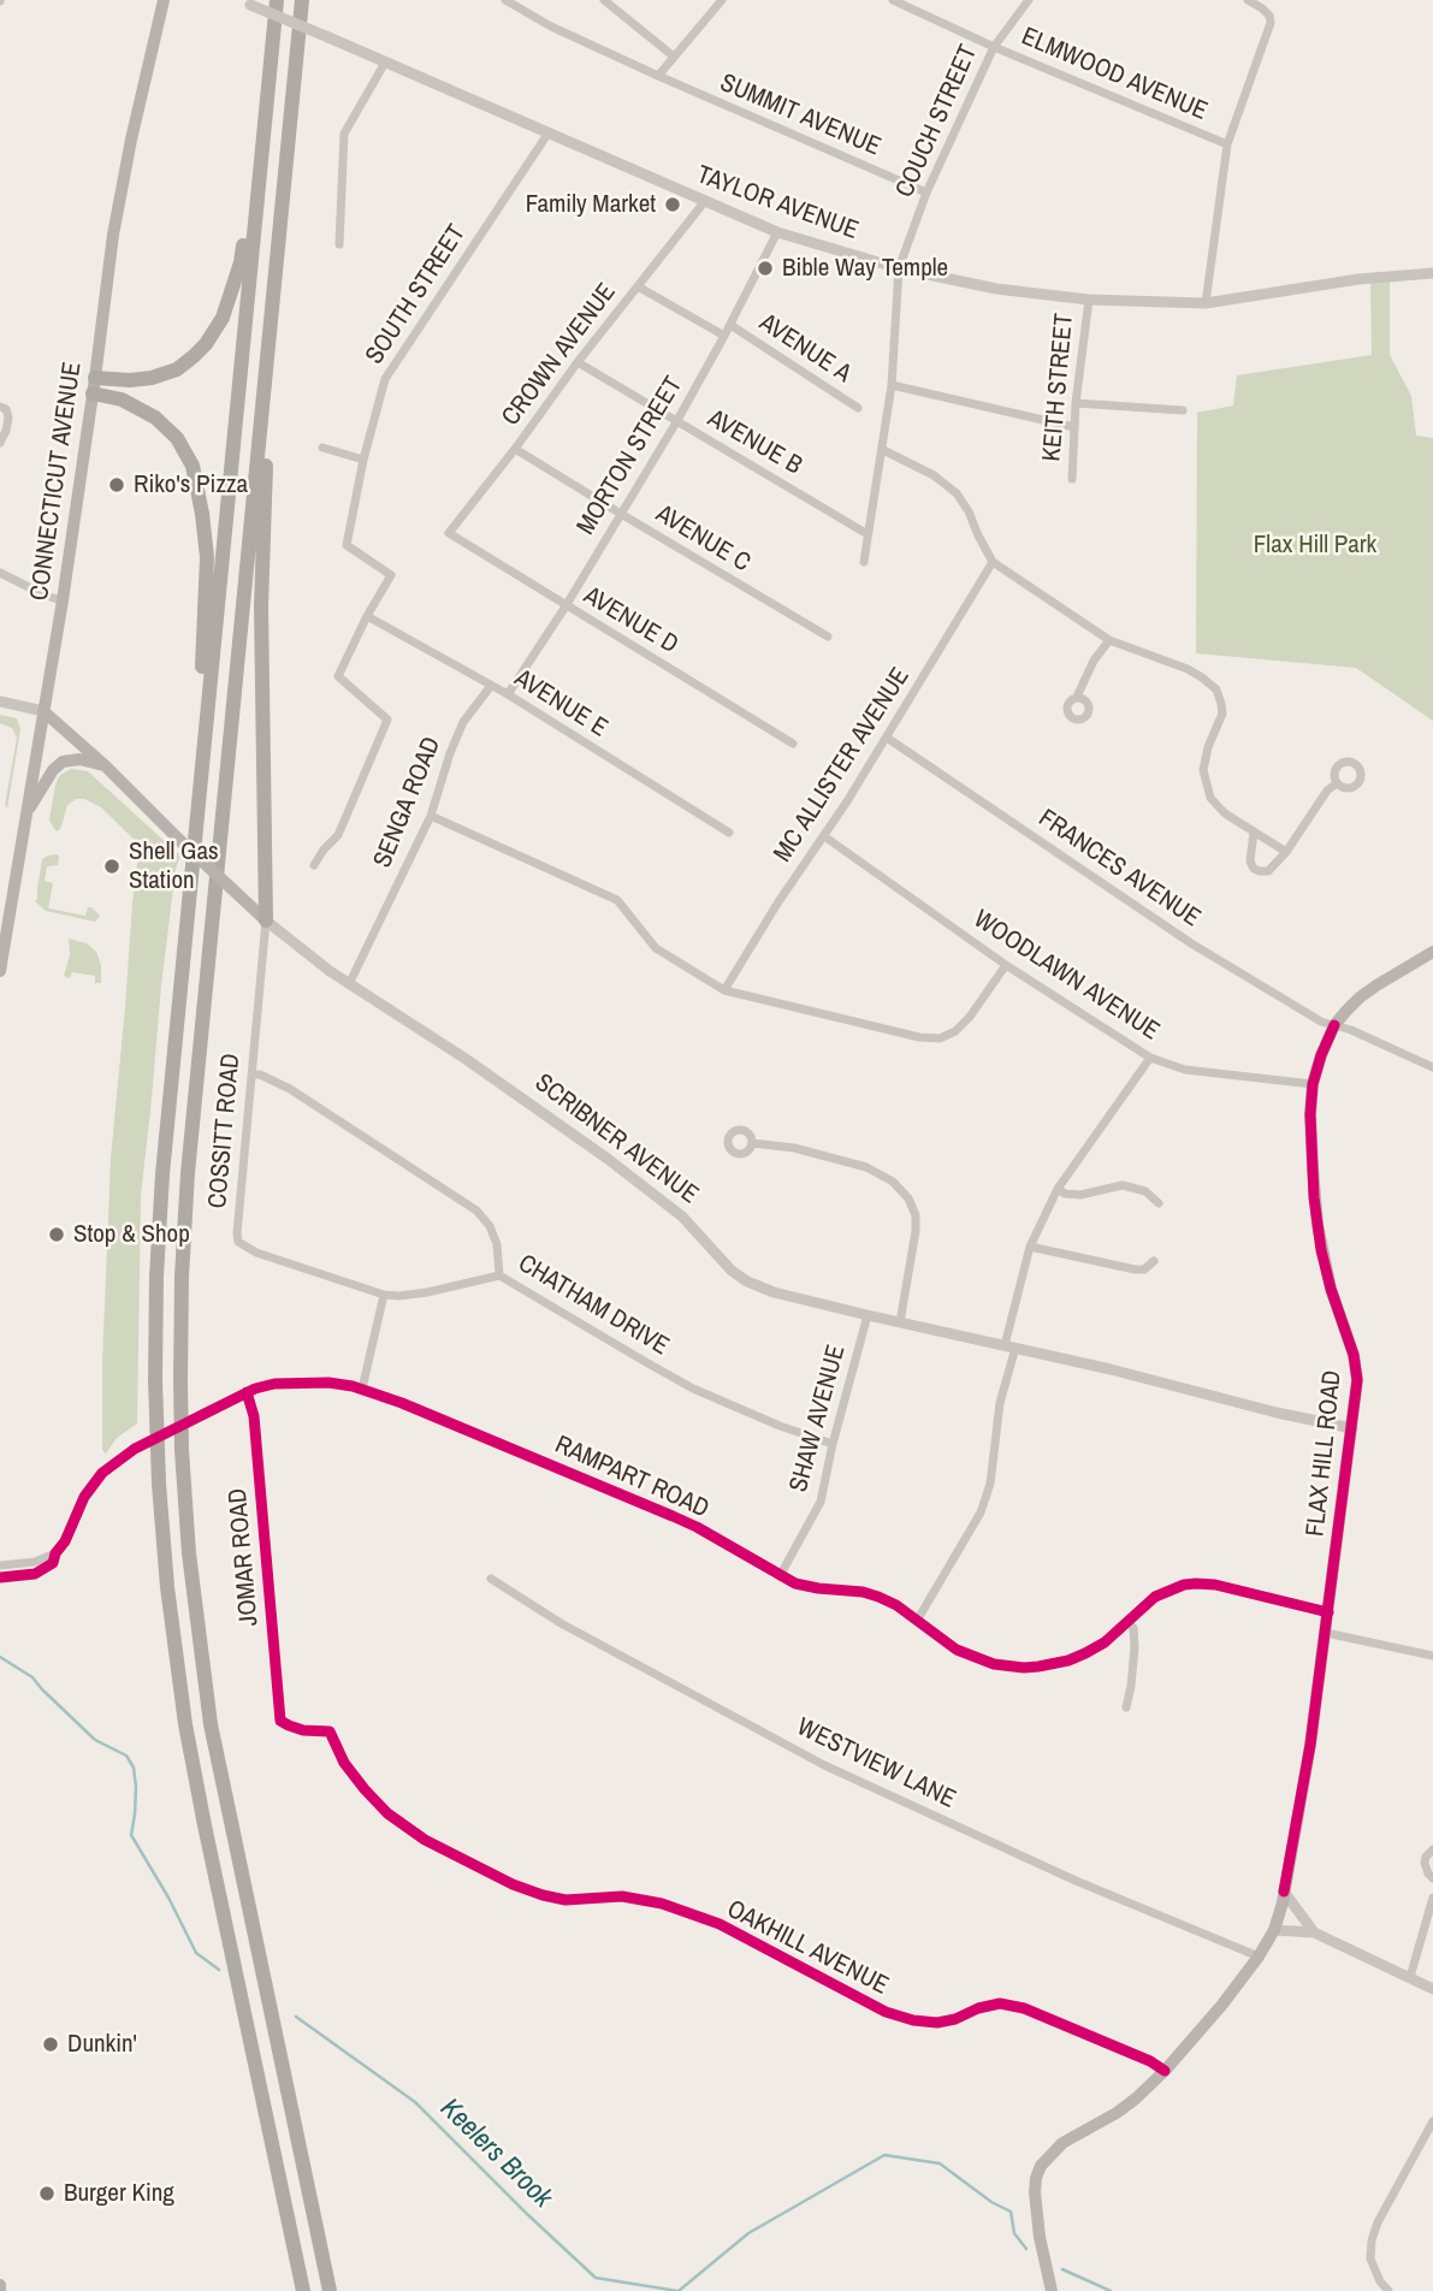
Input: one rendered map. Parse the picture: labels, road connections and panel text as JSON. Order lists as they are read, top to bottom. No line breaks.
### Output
{"streets":{"main road":["CONNECTICUT AVENUE","SCRIBNER AVENUE","FLAX HILL ROAD"],"street":["ELMWOOD AVENUE","SUMMIT AVENUE","COUCH STREET","TAYLOR AVENUE","SOUTH STREET","AVENUE A","CROWN AVENUE","KEITH STREET","AVENUE B","MORTON STREET","AVENUE C","AVENUE D","AVENUE E","MC ALLISTER AVENUE","SENGA ROAD","FRANCES AVENUE","WOODLAWN AVENUE","COSSITT ROAD","CHATHAM DRIVE","SHAW AVENUE","RAMPART ROAD","JOMAR ROAD","WESTVIEW LANE","OAKHILL AVENUE"]},"crossings":[["ELMWOOD AVENUE","COUCH STREET"],["SUMMIT AVENUE","COUCH STREET"],["COUCH STREET","TAYLOR AVENUE"],["COUCH STREET","AVENUE B"],["TAYLOR AVENUE","SOUTH STREET"],["TAYLOR AVENUE","CROWN AVENUE"],["TAYLOR AVENUE","KEITH STREET"],["TAYLOR AVENUE","MORTON STREET"],["SOUTH STREET","AVENUE E"],["AVENUE A","CROWN AVENUE"],["AVENUE A","MORTON STREET"],["CROWN AVENUE","AVENUE B"],["CROWN AVENUE","AVENUE C"],["CROWN AVENUE","AVENUE D"],["AVENUE B","MORTON STREET"],["MORTON STREET","AVENUE C"],["MORTON STREET","AVENUE D"],["MORTON STREET","AVENUE E"],["CONNECTICUT AVENUE","SCRIBNER AVENUE"],["AVENUE E","SENGA ROAD"],["MC ALLISTER AVENUE","FRANCES AVENUE"],["MC ALLISTER AVENUE","WOODLAWN AVENUE"],["SENGA ROAD","SCRIBNER AVENUE"],["FRANCES AVENUE","FLAX HILL ROAD"],["WOODLAWN AVENUE","FLAX HILL ROAD"],["COSSITT ROAD","SCRIBNER AVENUE"],["COSSITT ROAD","CHATHAM DRIVE"],["SCRIBNER AVENUE","SHAW AVENUE"],["SCRIBNER AVENUE","FLAX HILL ROAD"],["CHATHAM DRIVE","SHAW AVENUE"],["SHAW AVENUE","RAMPART ROAD"],["FLAX HILL ROAD","RAMPART ROAD"],["FLAX HILL ROAD","WESTVIEW LANE"],["FLAX HILL ROAD","OAKHILL AVENUE"],["RAMPART ROAD","JOMAR ROAD"],["JOMAR ROAD","OAKHILL AVENUE"]],"water":["Keelers Brook"],"parks":["Flax Hill Park"],"places":["Family Market","Bible Way Temple","Riko's Pizza","Shell Gas Station","Stop & Shop","Dunkin'","Burger King"]}
